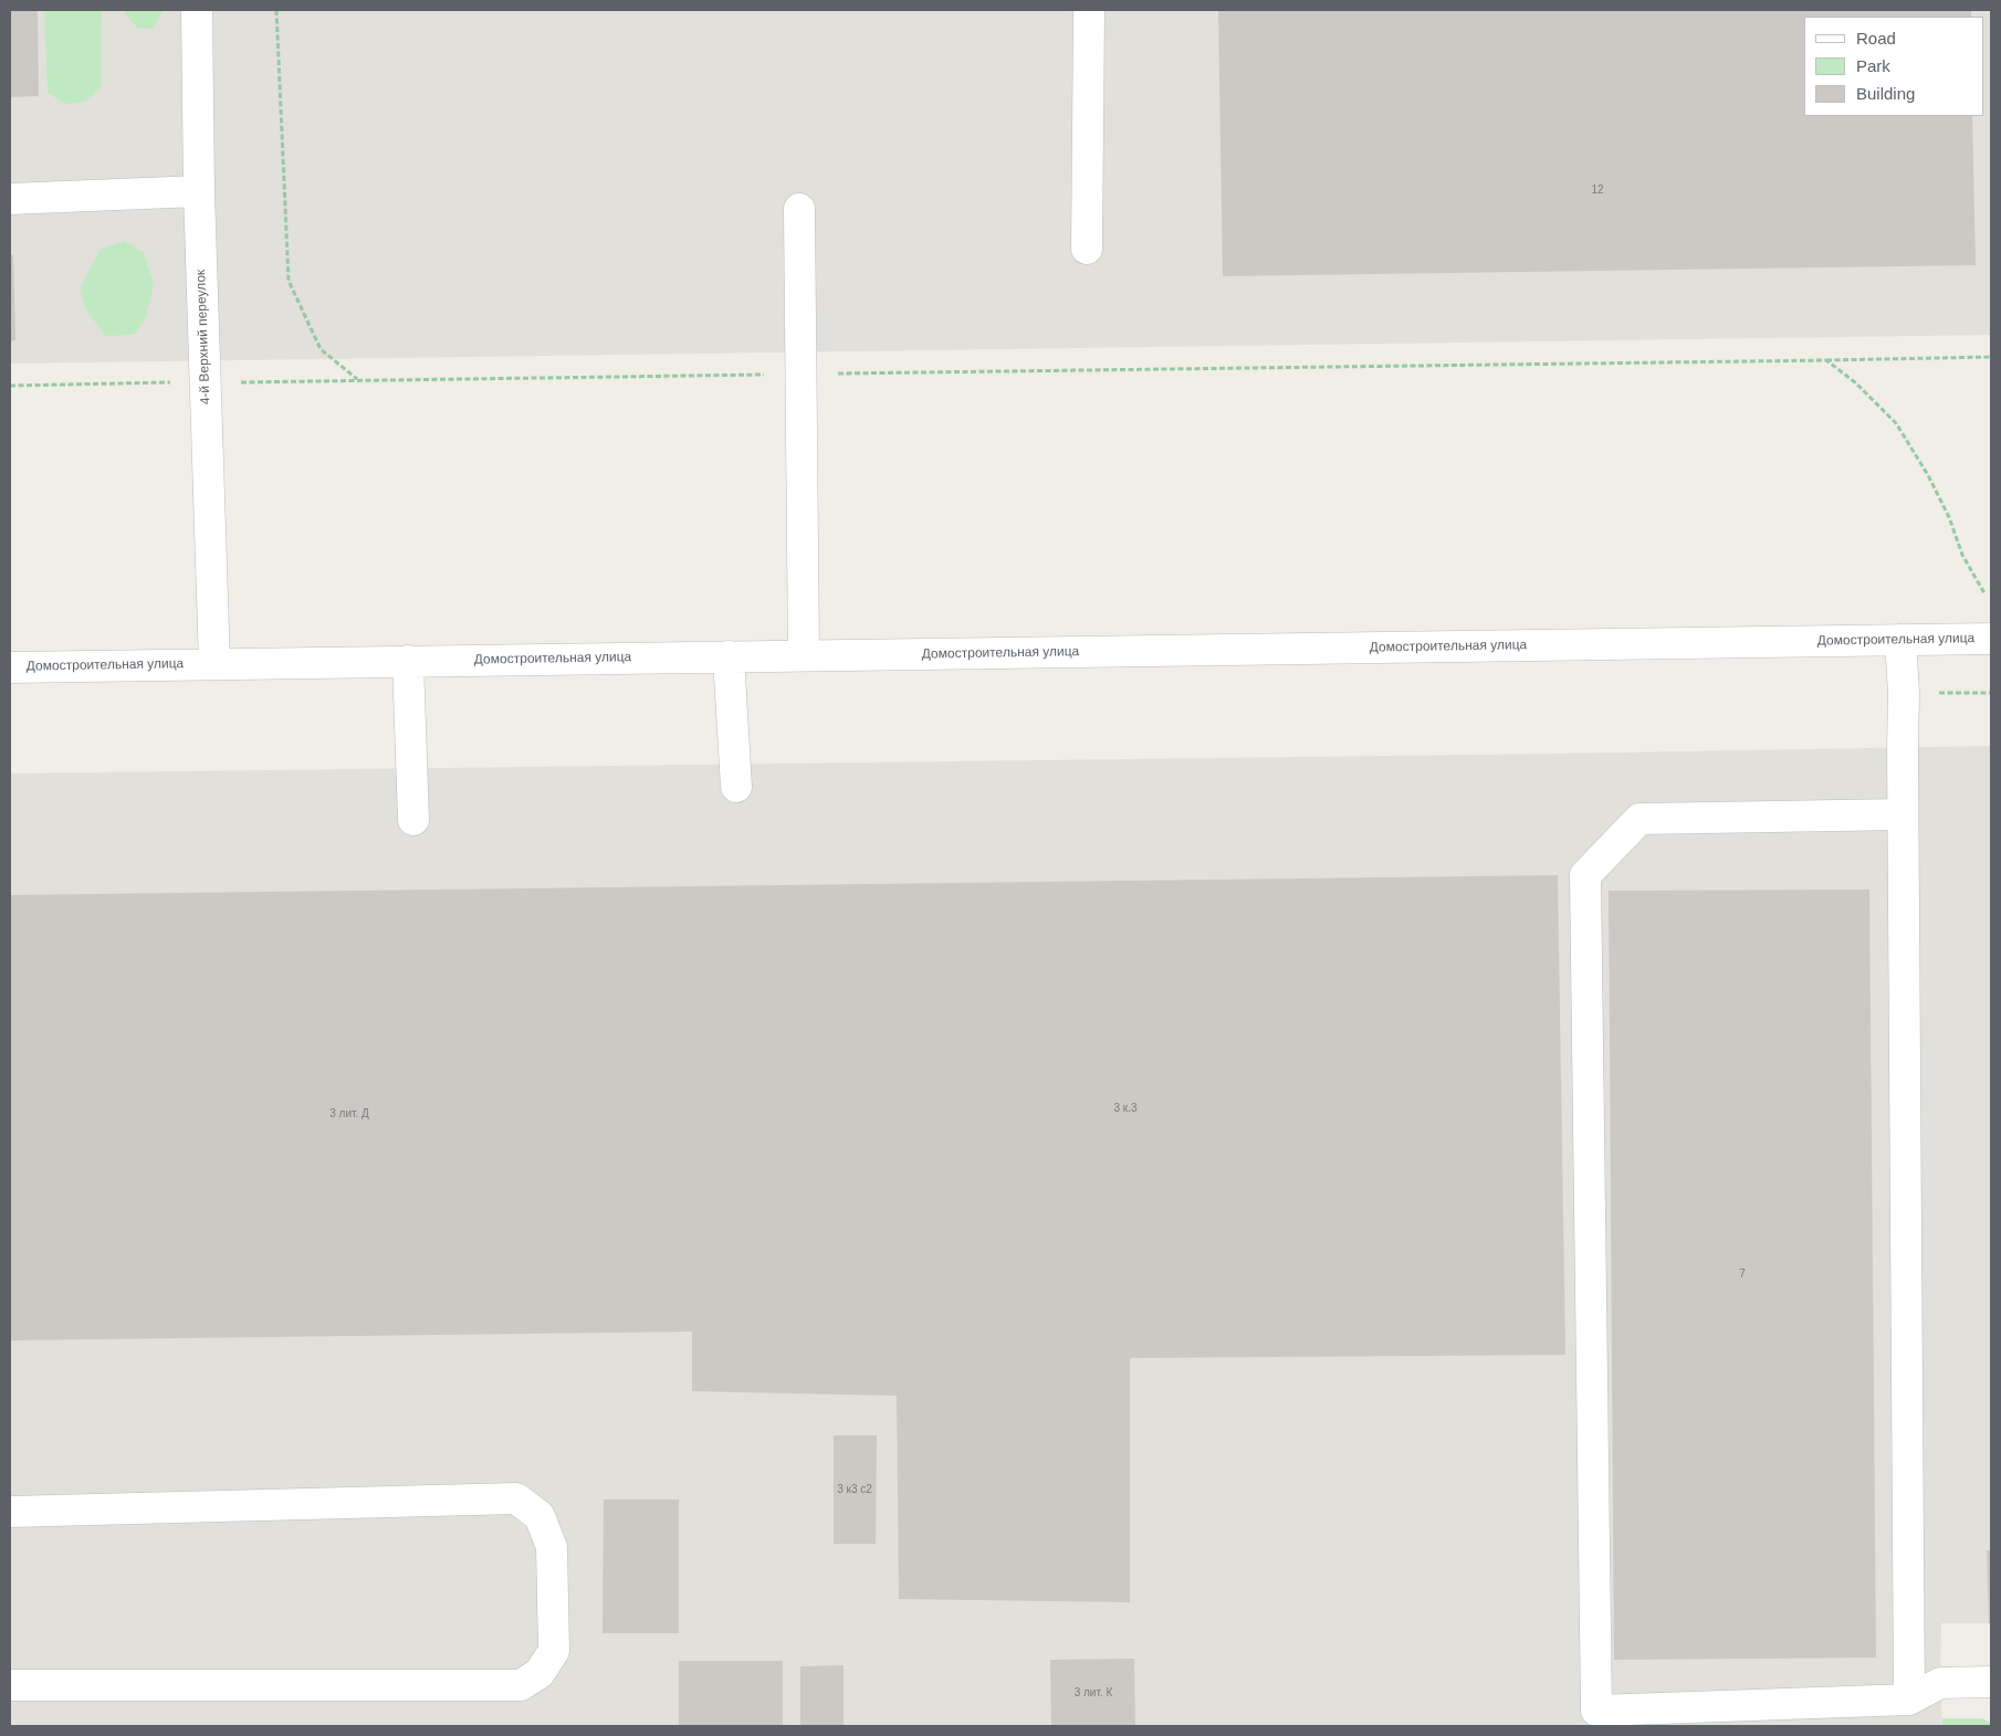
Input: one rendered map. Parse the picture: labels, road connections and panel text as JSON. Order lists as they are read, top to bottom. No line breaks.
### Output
{"streets":{"street":["4-й Верхний переулок","Домостроительная улица"]},"crossings":[["4-й Верхний переулок","Домостроительная улица"]],"house_numbers":["12","3 к.3","3 лит. Д","7","3 к3 с2","3 лит. К"],"legend":["Road","Park","Building"]}
